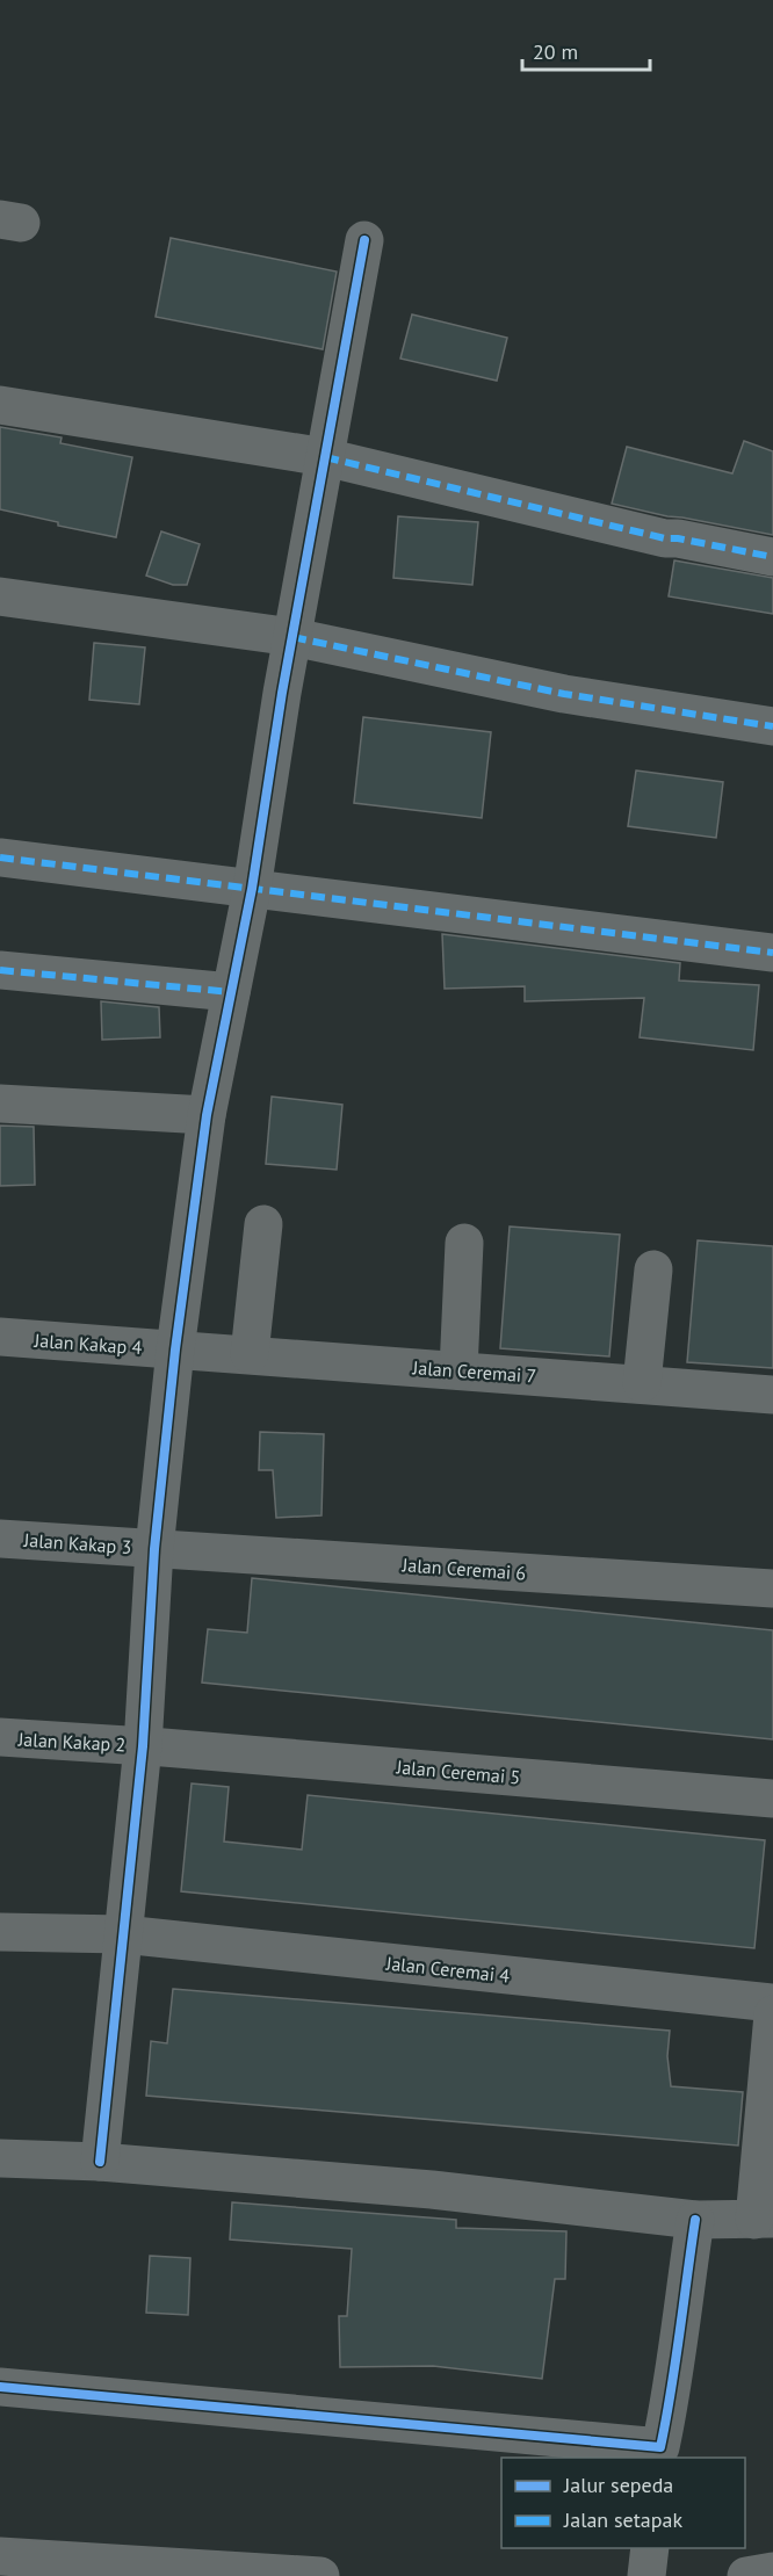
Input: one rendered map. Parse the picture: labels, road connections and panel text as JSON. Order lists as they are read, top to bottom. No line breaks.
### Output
{"streets":{"street":["Jalan Kakap 4","Jalan Ceremai 7","Jalan Kakap 3","Jalan Ceremai 6","Jalan Kakap 2","Jalan Ceremai 5","Jalan Ceremai 4"]},"crossings":[["Jalan Kakap 4","Jalan Ceremai 7"],["Jalan Kakap 3","Jalan Ceremai 6"],["Jalan Kakap 2","Jalan Ceremai 5"]],"legend":["Jalur sepeda","Jalan setapak"],"scale_bar":"20 m"}
